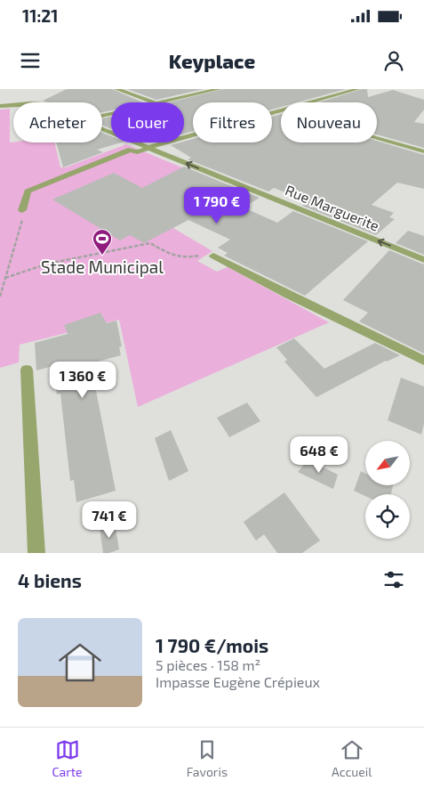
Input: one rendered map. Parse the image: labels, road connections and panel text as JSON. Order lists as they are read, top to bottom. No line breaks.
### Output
{"streets":{"street":["Rue Marguerite"]},"places":{"sports":["Stade Municipal"]},"north":"bottom left","page":{"status":"11:21","header":"Keyplace","chip":["Acheter","Louer","Filtres","Nouveau"],"price":["1 790 €","1 360 €","648 €","741 €"],"heading":"4 biens","list":[{"name":"1 790 €/mois","note":"5 pièces · 158 m² · Impasse Eugène Crépieux"}],"tabs":["Carte","Favoris","Accueil"]}}
